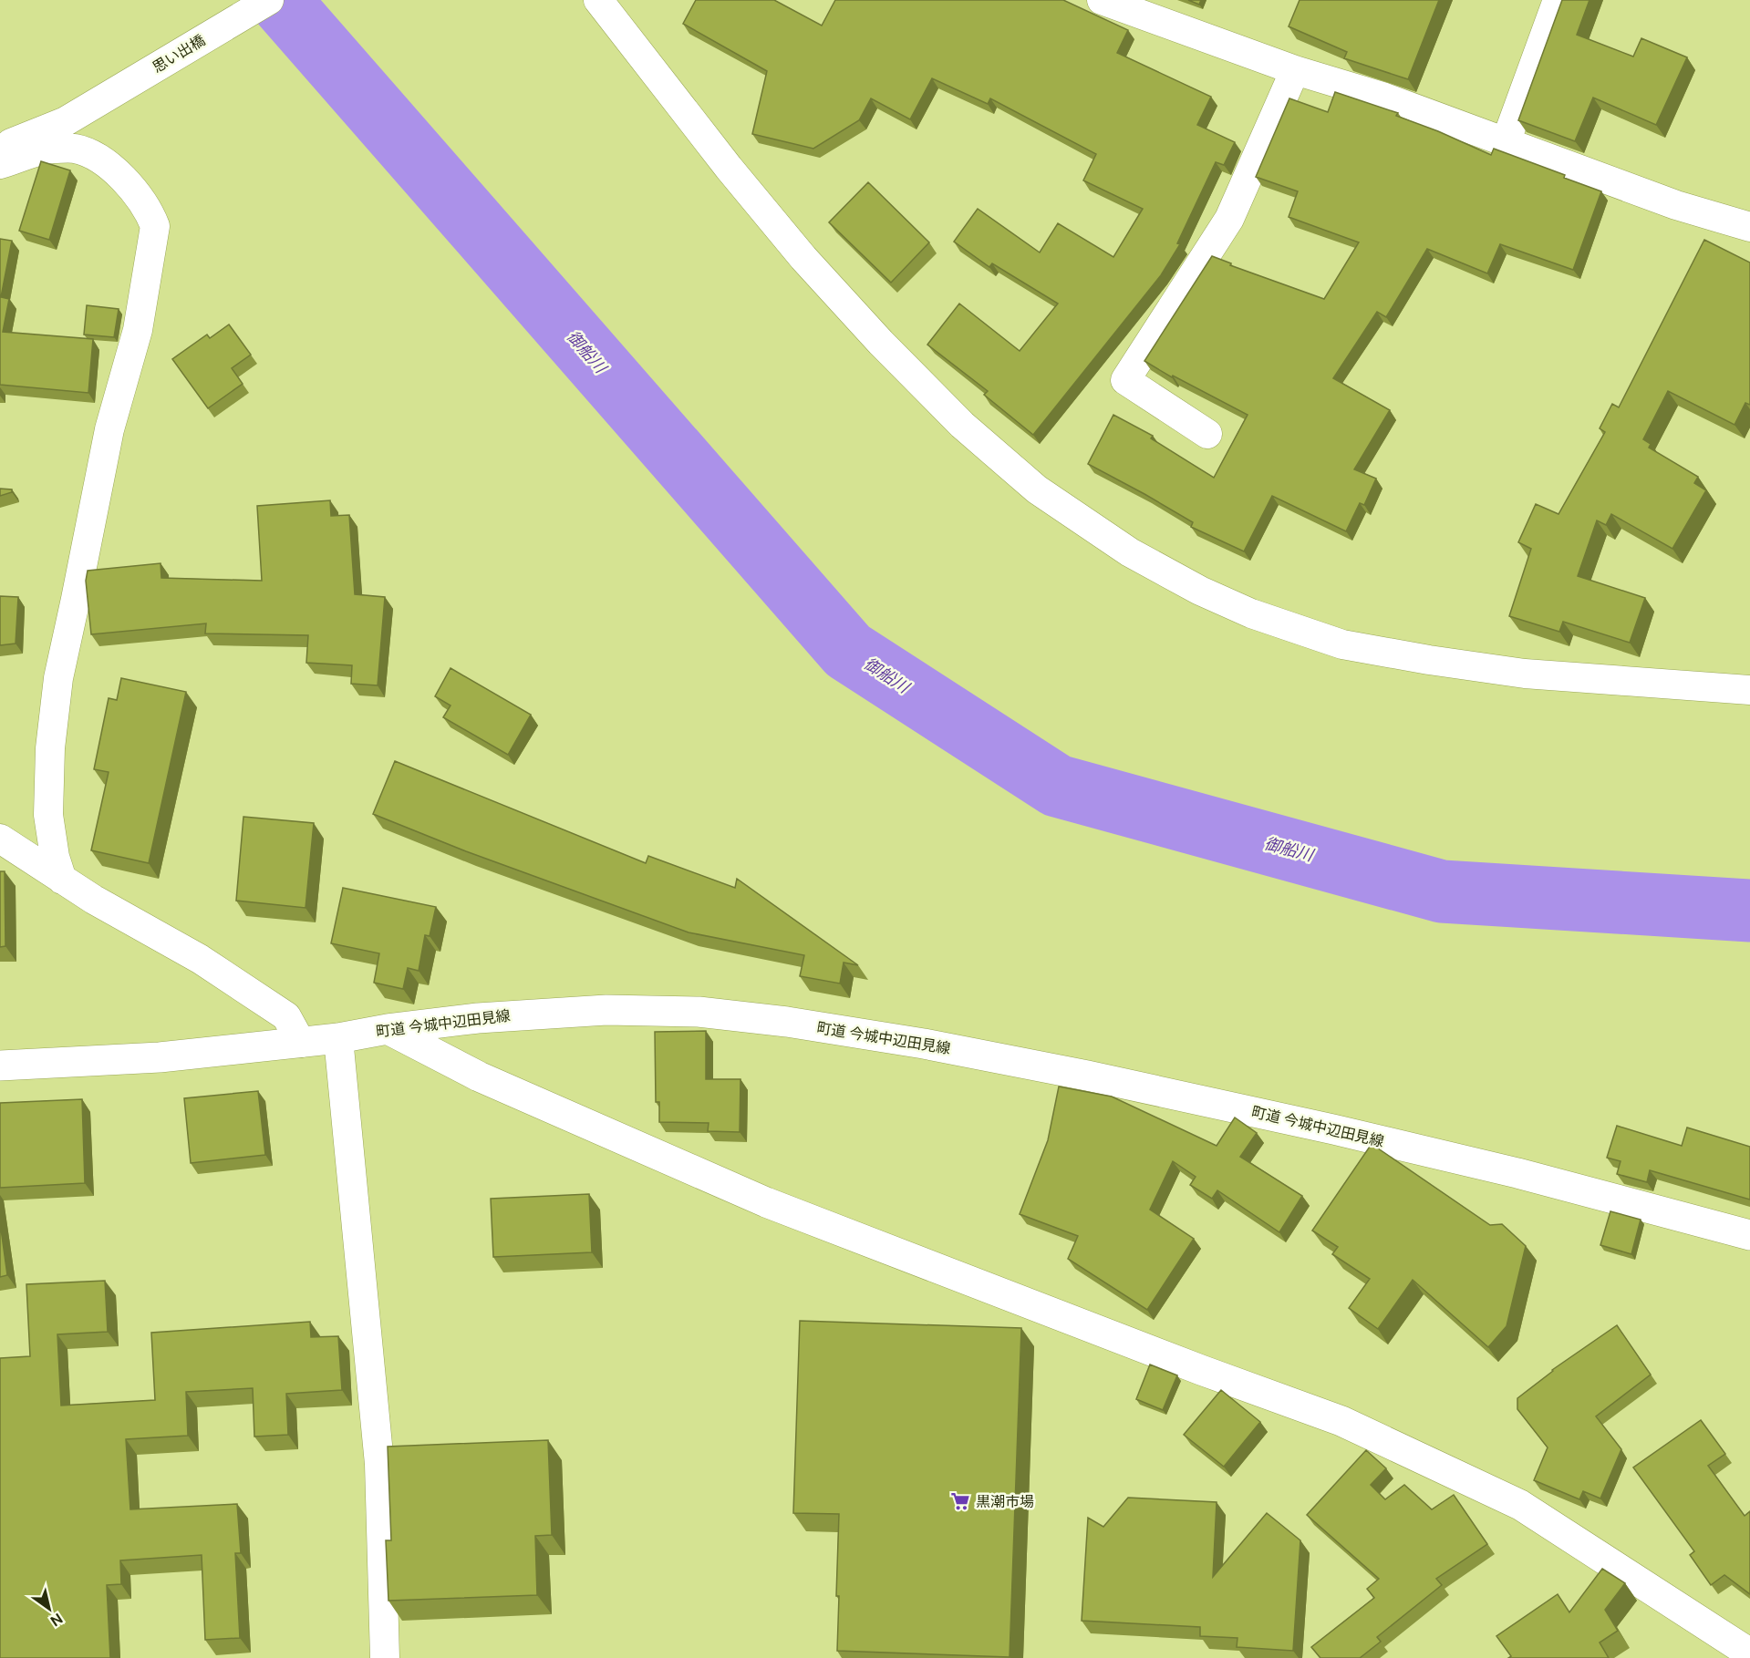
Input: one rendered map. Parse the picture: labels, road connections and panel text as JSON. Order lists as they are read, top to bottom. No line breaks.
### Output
{"streets":{"street":["思い出橋","町道 今城中辺田見線"]},"water":["御船川"],"places":{"supermarket":["黒潮市場"]},"north":"bottom right"}
